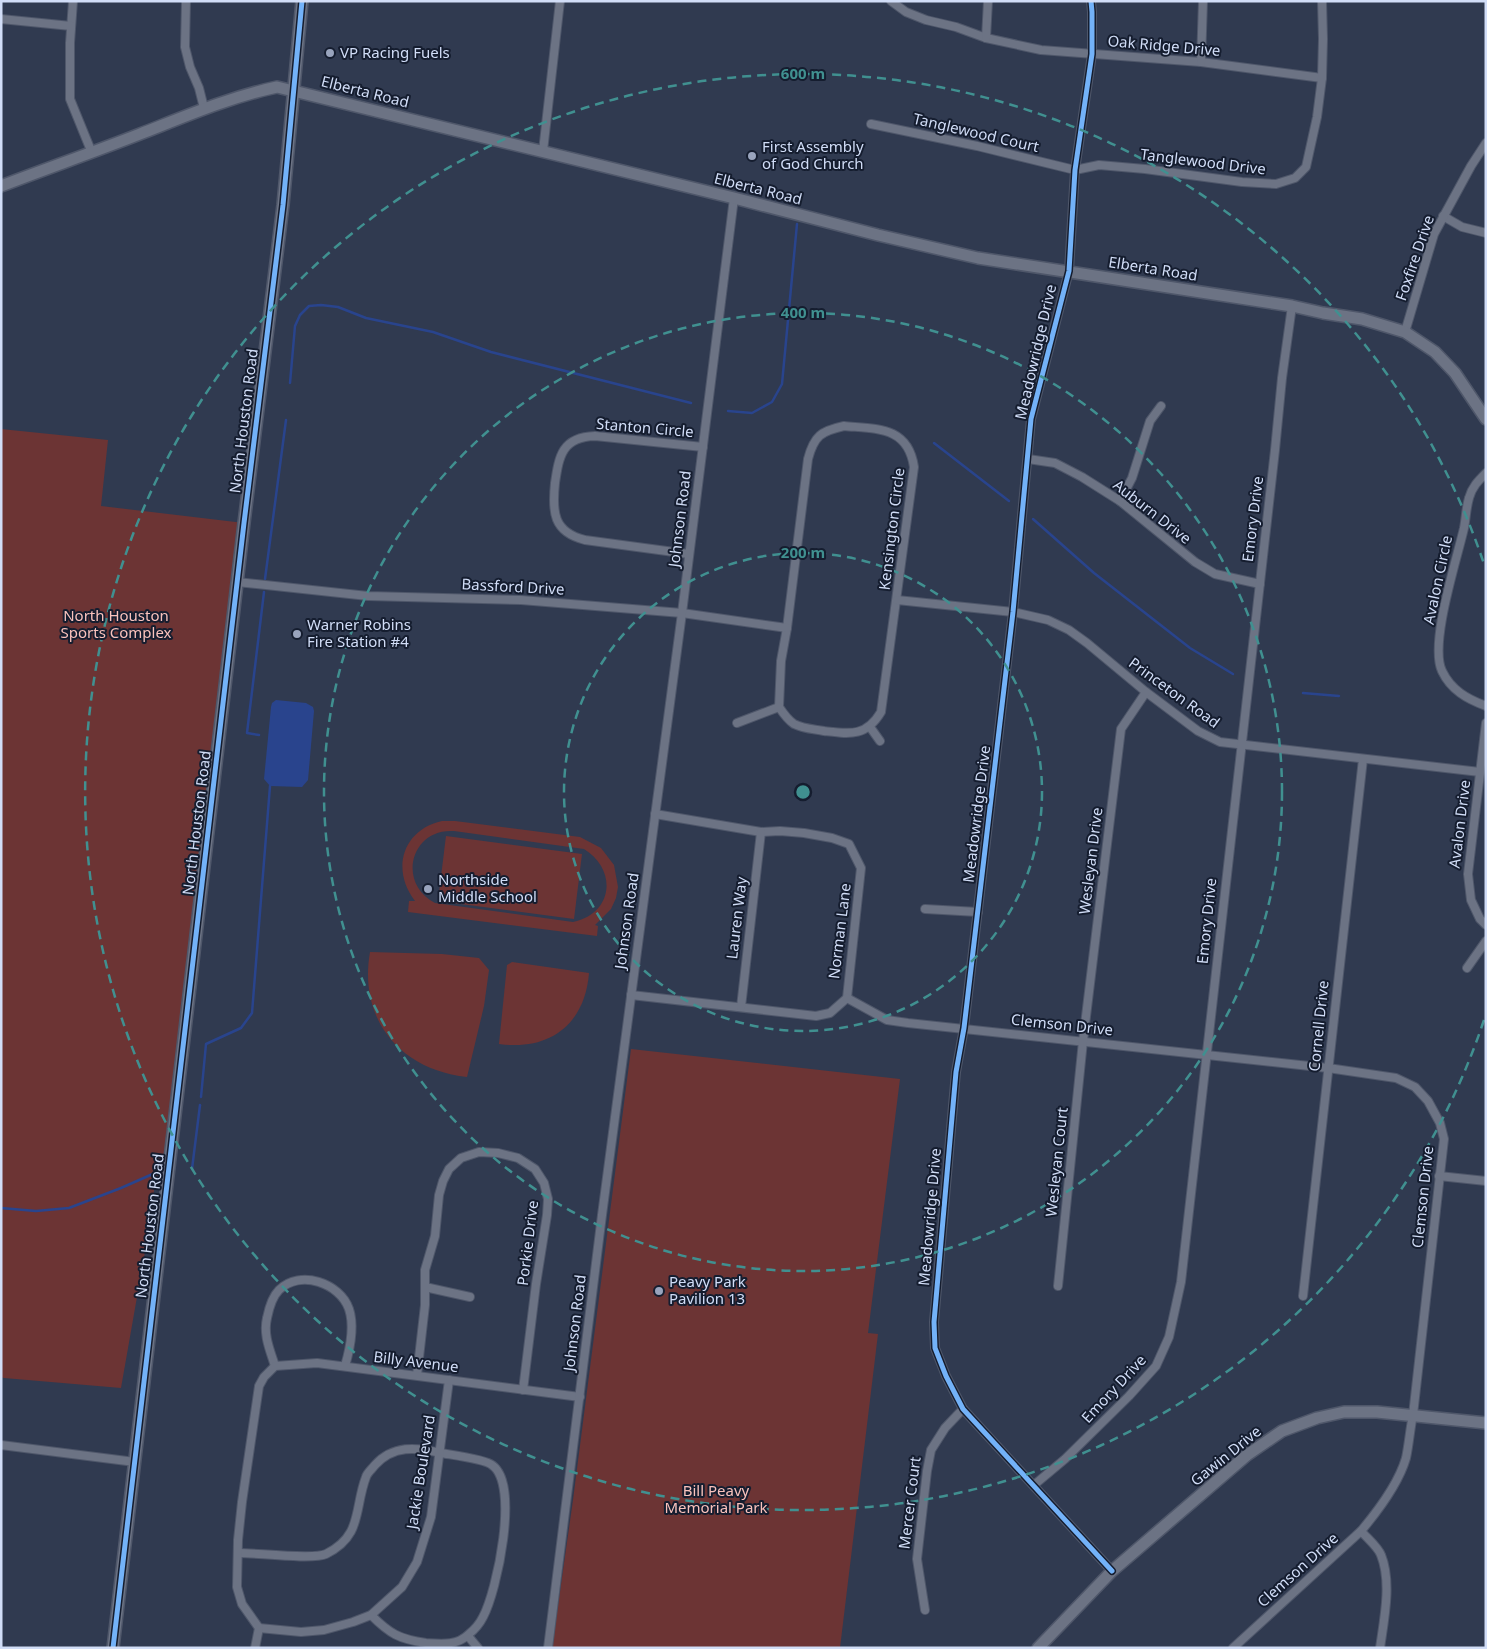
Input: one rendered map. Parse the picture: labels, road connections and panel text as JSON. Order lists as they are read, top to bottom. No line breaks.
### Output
{"streets":{"street":["Oak Ridge Drive","Elberta Road","Tanglewood Court","Tanglewood Drive","Foxfire Drive","Meadowridge Drive","North Houston Road","Stanton Circle","Auburn Drive","Johnson Road","Emory Drive","Kensington Circle","Avalon Circle","Bassford Drive","Princeton Road","Avalon Drive","Wesleyan Drive","Lauren Way","Norman Lane","Clemson Drive","Cornell Drive","Wesleyan Court","Porkie Drive","Billy Avenue","Gawin Drive","Jackie Boulevard","Mercer Court"]},"crossings":[["Oak Ridge Drive","Tanglewood Drive"],["Oak Ridge Drive","Meadowridge Drive"],["Elberta Road","Foxfire Drive"],["Elberta Road","Meadowridge Drive"],["Elberta Road","North Houston Road"],["Elberta Road","Johnson Road"],["Elberta Road","Emory Drive"],["Tanglewood Court","Tanglewood Drive"],["Tanglewood Court","Meadowridge Drive"],["Tanglewood Drive","Meadowridge Drive"],["Meadowridge Drive","Auburn Drive"],["Meadowridge Drive","Emory Drive"],["Meadowridge Drive","Princeton Road"],["Meadowridge Drive","Clemson Drive"],["Meadowridge Drive","Gawin Drive"],["Meadowridge Drive","Mercer Court"],["North Houston Road","Bassford Drive"],["Stanton Circle","Johnson Road"],["Auburn Drive","Emory Drive"],["Johnson Road","Bassford Drive"],["Johnson Road","Norman Lane"],["Johnson Road","Billy Avenue"],["Emory Drive","Princeton Road"],["Emory Drive","Clemson Drive"],["Kensington Circle","Bassford Drive"],["Kensington Circle","Princeton Road"],["Princeton Road","Avalon Drive"],["Princeton Road","Wesleyan Drive"],["Princeton Road","Cornell Drive"],["Wesleyan Drive","Clemson Drive"],["Wesleyan Drive","Wesleyan Court"],["Lauren Way","Norman Lane"],["Norman Lane","Clemson Drive"],["Clemson Drive","Cornell Drive"],["Clemson Drive","Wesleyan Court"],["Clemson Drive","Gawin Drive"],["Porkie Drive","Billy Avenue"],["Billy Avenue","Jackie Boulevard"]],"parks":["North Houston Sports Complex","Bill Peavy Memorial Park"],"places":["VP Racing Fuels","First Assembly of God Church","Warner Robins Fire Station #4","Northside Middle School","Peavy Park Pavilion 13"],"rings":["600 m","400 m","200 m"]}
